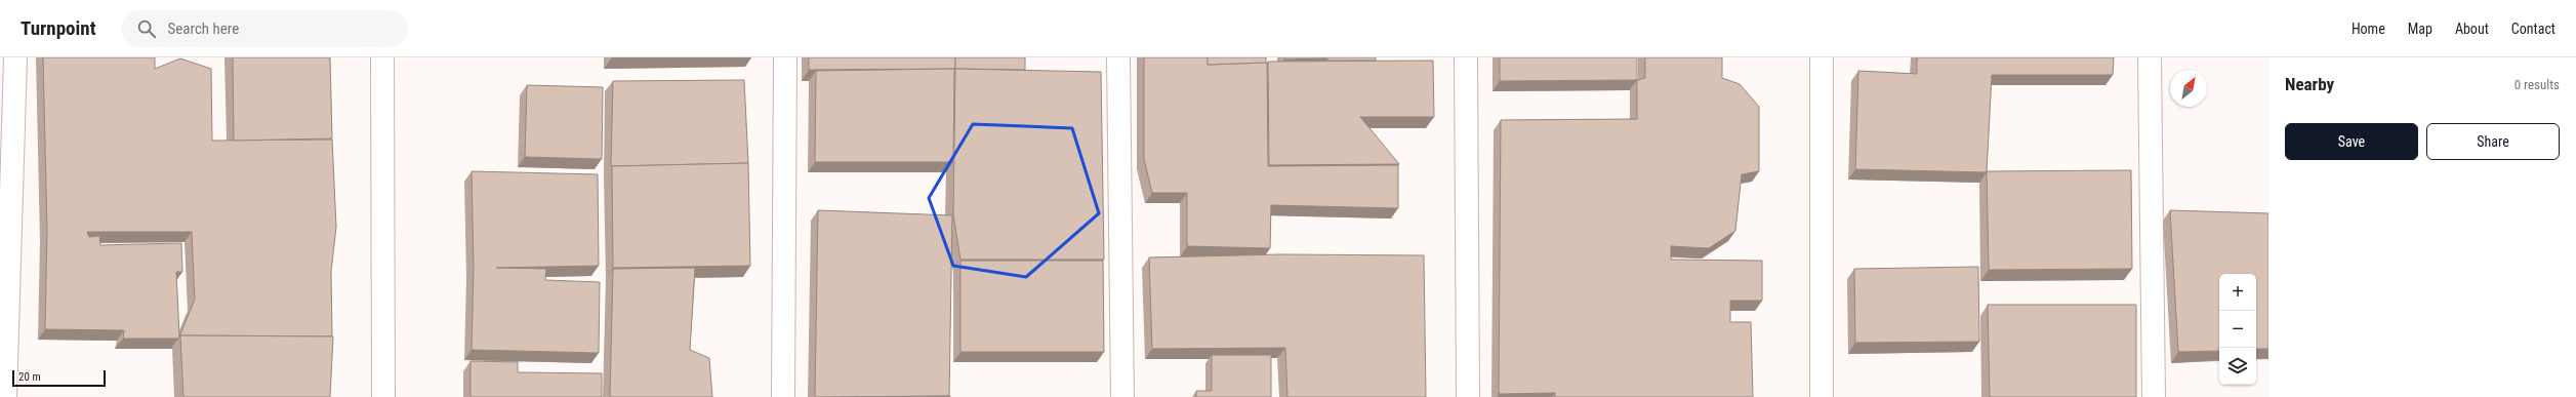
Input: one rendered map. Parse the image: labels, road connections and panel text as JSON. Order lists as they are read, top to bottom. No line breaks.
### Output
{"scale_bar":"20 m","north":"top right","page":{"header":"Turnpoint","search":"Search here","nav":["Home","Map","About","Contact"],"heading":["Nearby","0 results"],"buttons":["Save","Share"],"map_buttons":["+","−"],"scale":"20 m"}}
